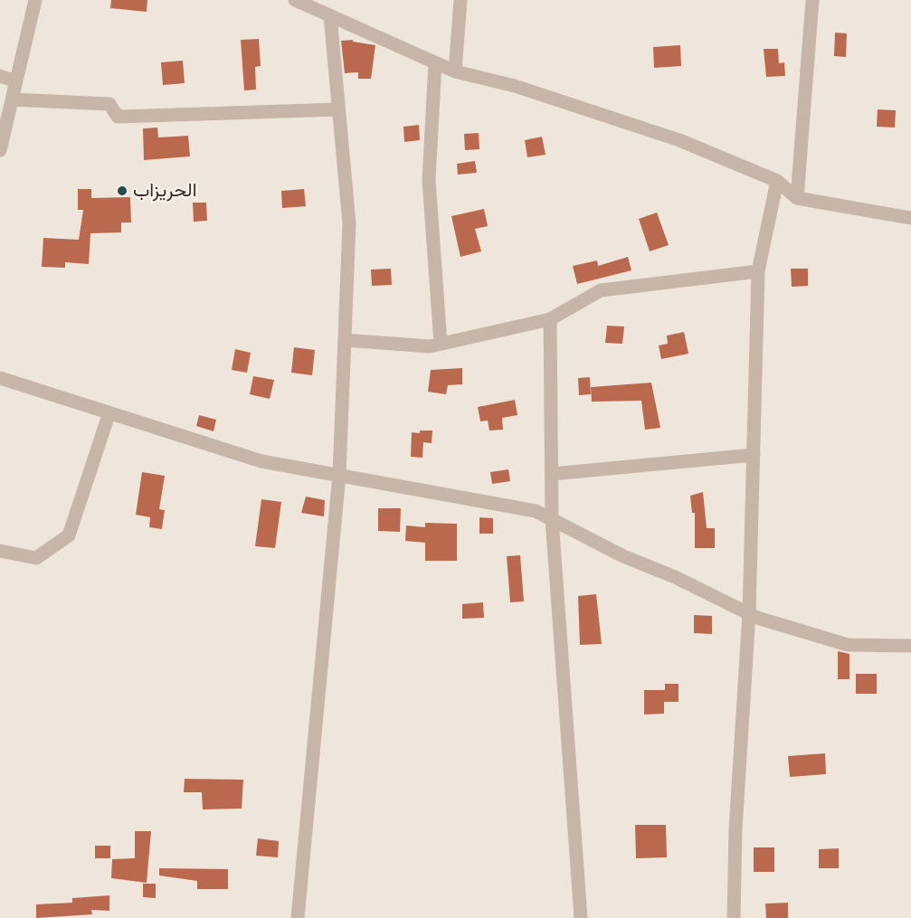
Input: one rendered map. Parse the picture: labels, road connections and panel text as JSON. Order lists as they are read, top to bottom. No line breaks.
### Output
{"places":["الحريزاب"]}
